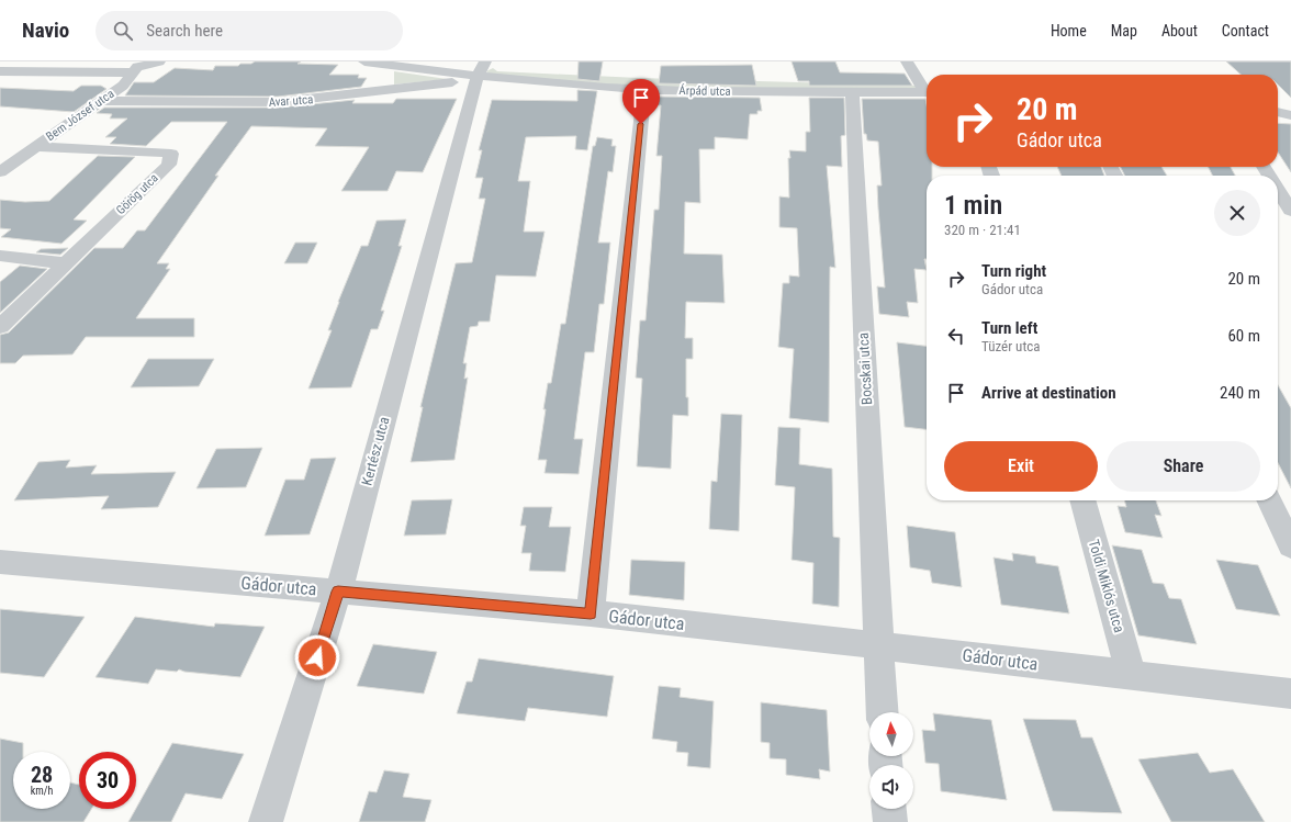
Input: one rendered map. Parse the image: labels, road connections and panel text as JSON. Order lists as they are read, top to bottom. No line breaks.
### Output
{"streets":{"street":["Árpád utca","Avar utca","Bem József utca","Görög utca","Bocskai utca","Kertész utca","Gádor utca","Toldi Miklós utca"]},"crossings":[["Árpád utca","Avar utca"],["Árpád utca","Bocskai utca"],["Árpád utca","Kertész utca"],["Avar utca","Bem József utca"],["Avar utca","Kertész utca"],["Bem József utca","Görög utca"],["Bocskai utca","Gádor utca"],["Kertész utca","Gádor utca"],["Gádor utca","Toldi Miklós utca"]],"north":"top","page":{"header":"Navio","search":"Search here","nav":["Home","Map","About","Contact"],"turn":["20 m","Gádor utca"],"heading":["1 min","320 m · 21:41"],"list":[{"name":"Turn right","note":"Gádor utca","value":"20 m"},{"name":"Turn left","note":"Tüzér utca","value":"60 m"},{"name":"Arrive at destination","value":"240 m"}],"buttons":["Exit","Share"],"speed":"28 km/h","limit":"30"}}
